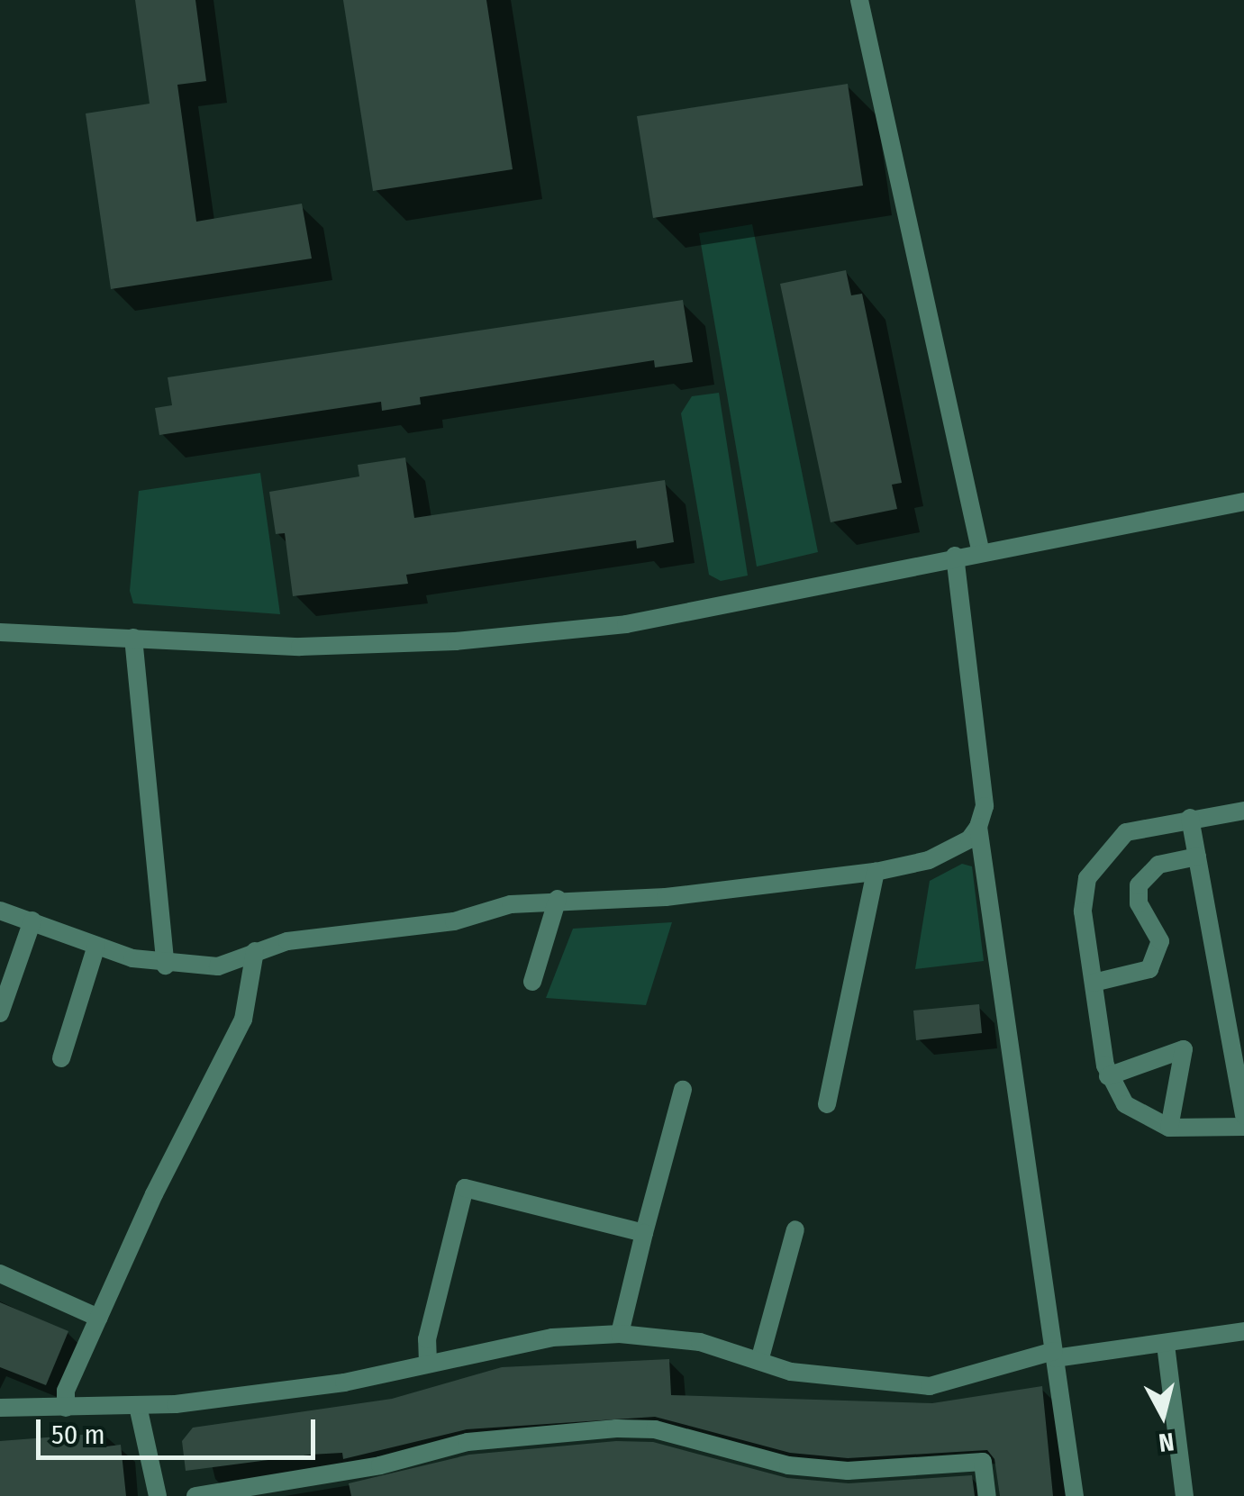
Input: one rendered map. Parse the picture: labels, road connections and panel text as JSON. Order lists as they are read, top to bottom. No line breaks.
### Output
{"scale_bar":"50 m","north":"bottom"}
